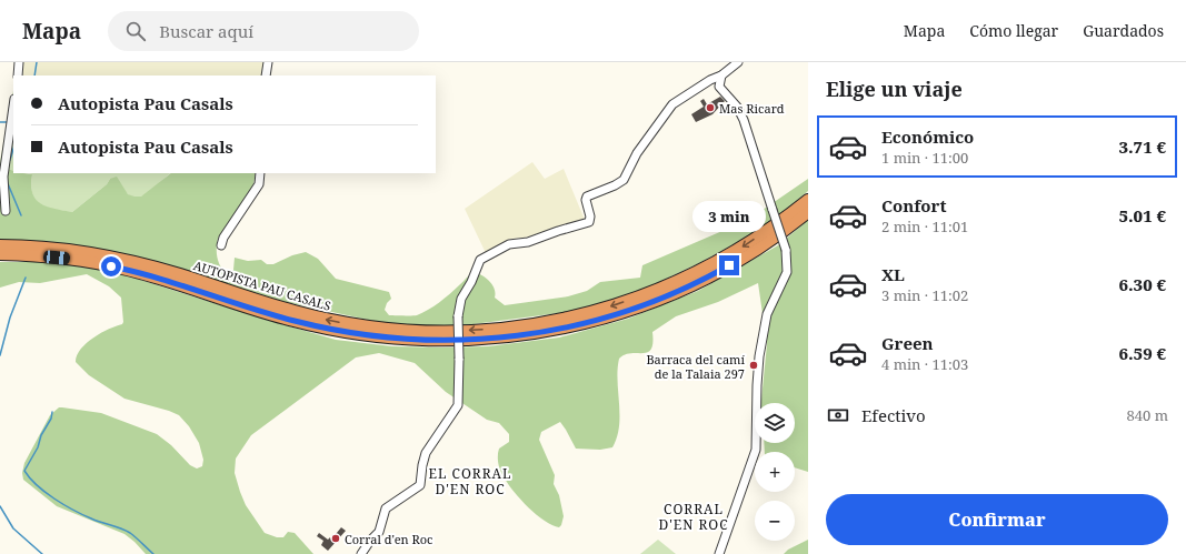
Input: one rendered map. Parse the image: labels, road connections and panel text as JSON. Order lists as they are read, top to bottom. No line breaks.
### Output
{"streets":{"highway":["AUTOPISTA PAU CASALS"]},"districts":["EL CORRAL D'EN ROC","CORRAL D'EN ROC"],"places":["Mas Ricard","Barraca del camí de la Talaia 297","Corral d'en Roc"],"page":{"header":"Mapa","search":"Buscar aquí","nav":["Mapa","Cómo llegar","Guardados"],"heading":"Elige un viaje","banner":["Autopista Pau Casals","Autopista Pau Casals"],"list":[{"name":"Económico","note":"1 min · 11:00","value":"3.71 €"},{"name":"Confort","note":"2 min · 11:01","value":"5.01 €"},{"name":"XL","note":"3 min · 11:02","value":"6.30 €"},{"name":"Green","note":"4 min · 11:03","value":"6.59 €"}],"bubble":"3 min","pay":["Efectivo","840 m"],"map_buttons":["+","−"],"buttons":"Confirmar"}}
